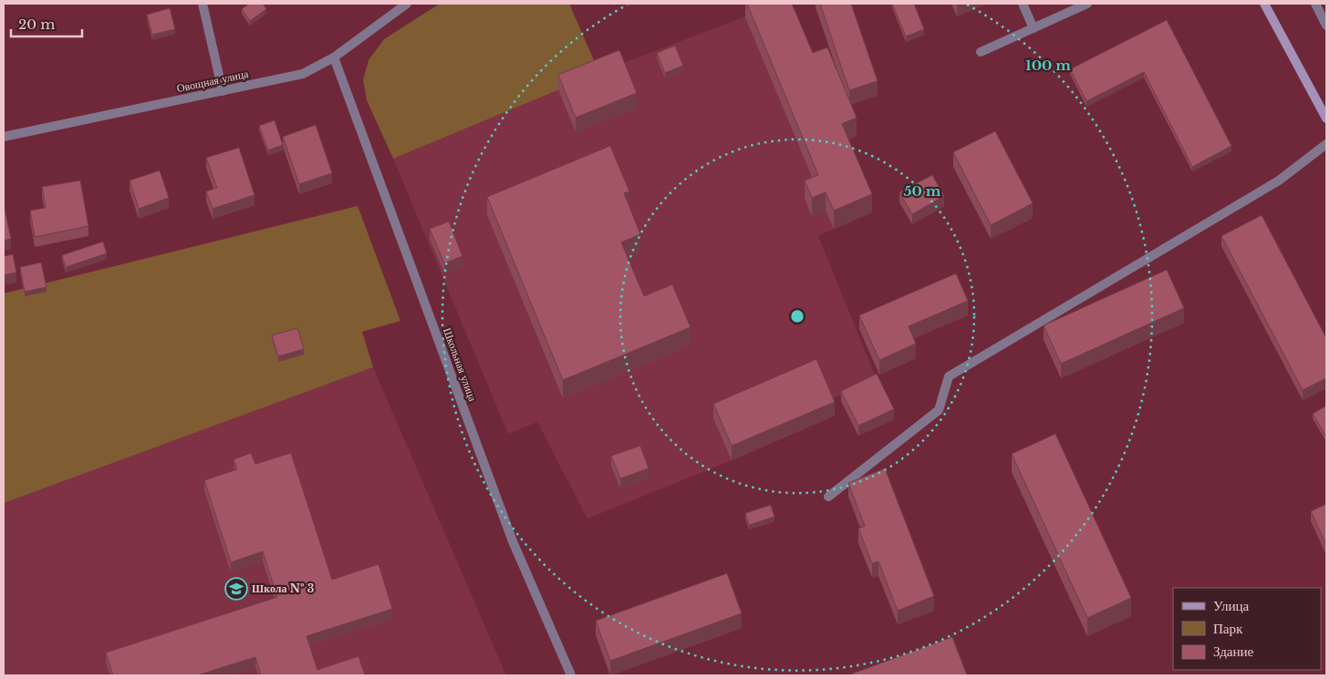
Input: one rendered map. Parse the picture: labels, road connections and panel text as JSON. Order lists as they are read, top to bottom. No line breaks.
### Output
{"streets":{"street":["Овощная улица","Школьная улица"]},"crossings":[["Овощная улица","Школьная улица"]],"places":{"school or university":["Школа № 3"]},"legend":["Улица","Парк","Здание"],"scale_bar":"20 m","rings":["100 m","50 m"]}
